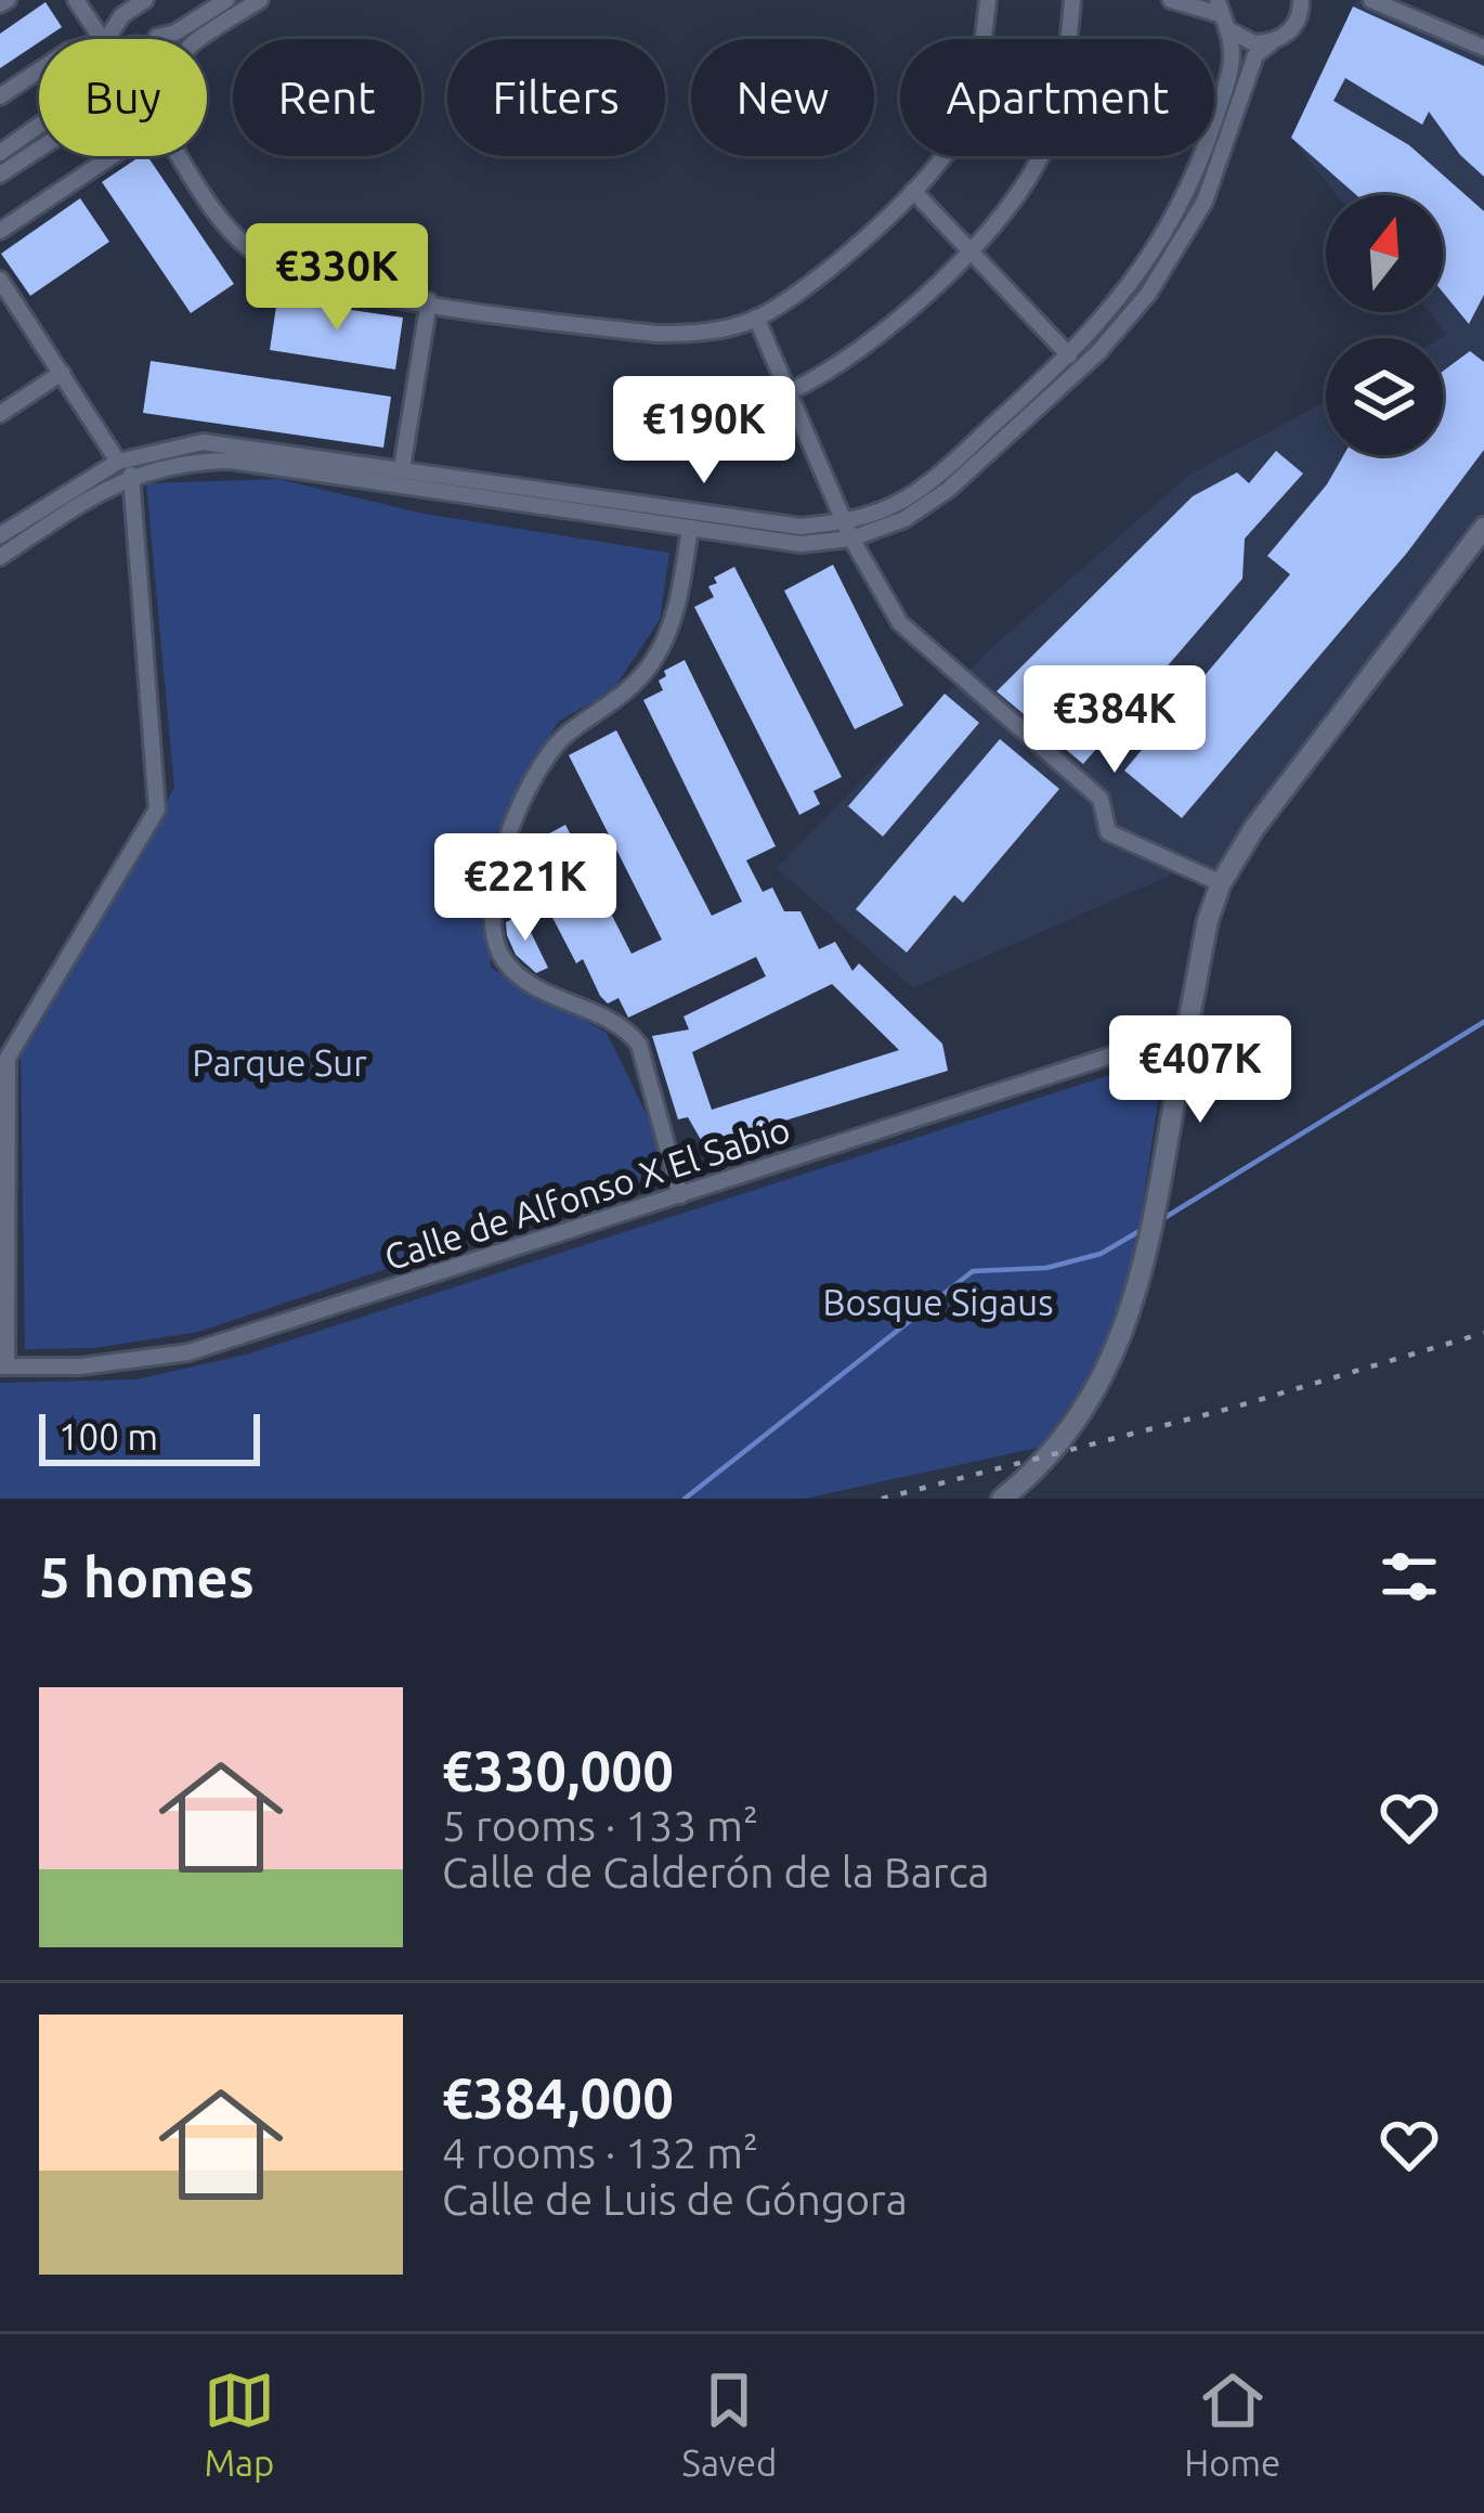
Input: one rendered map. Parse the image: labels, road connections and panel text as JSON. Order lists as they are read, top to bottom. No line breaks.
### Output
{"streets":{"street":["Calle de Alfonso X El Sabio"]},"parks":["Parque Sur","Bosque Sigaus"],"scale_bar":"100 m","north":"top","page":{"chip":["Buy","Rent","Filters","New","Apartment"],"price":["€330K","€190K","€384K","€221K","€407K"],"scale":"100 m","heading":"5 homes","list":[{"name":"€330,000","note":"5 rooms · 133 m² · Calle de Calderón de la Barca"},{"name":"€384,000","note":"4 rooms · 132 m² · Calle de Luis de Góngora"}],"tabs":["Map","Saved","Home"]}}
